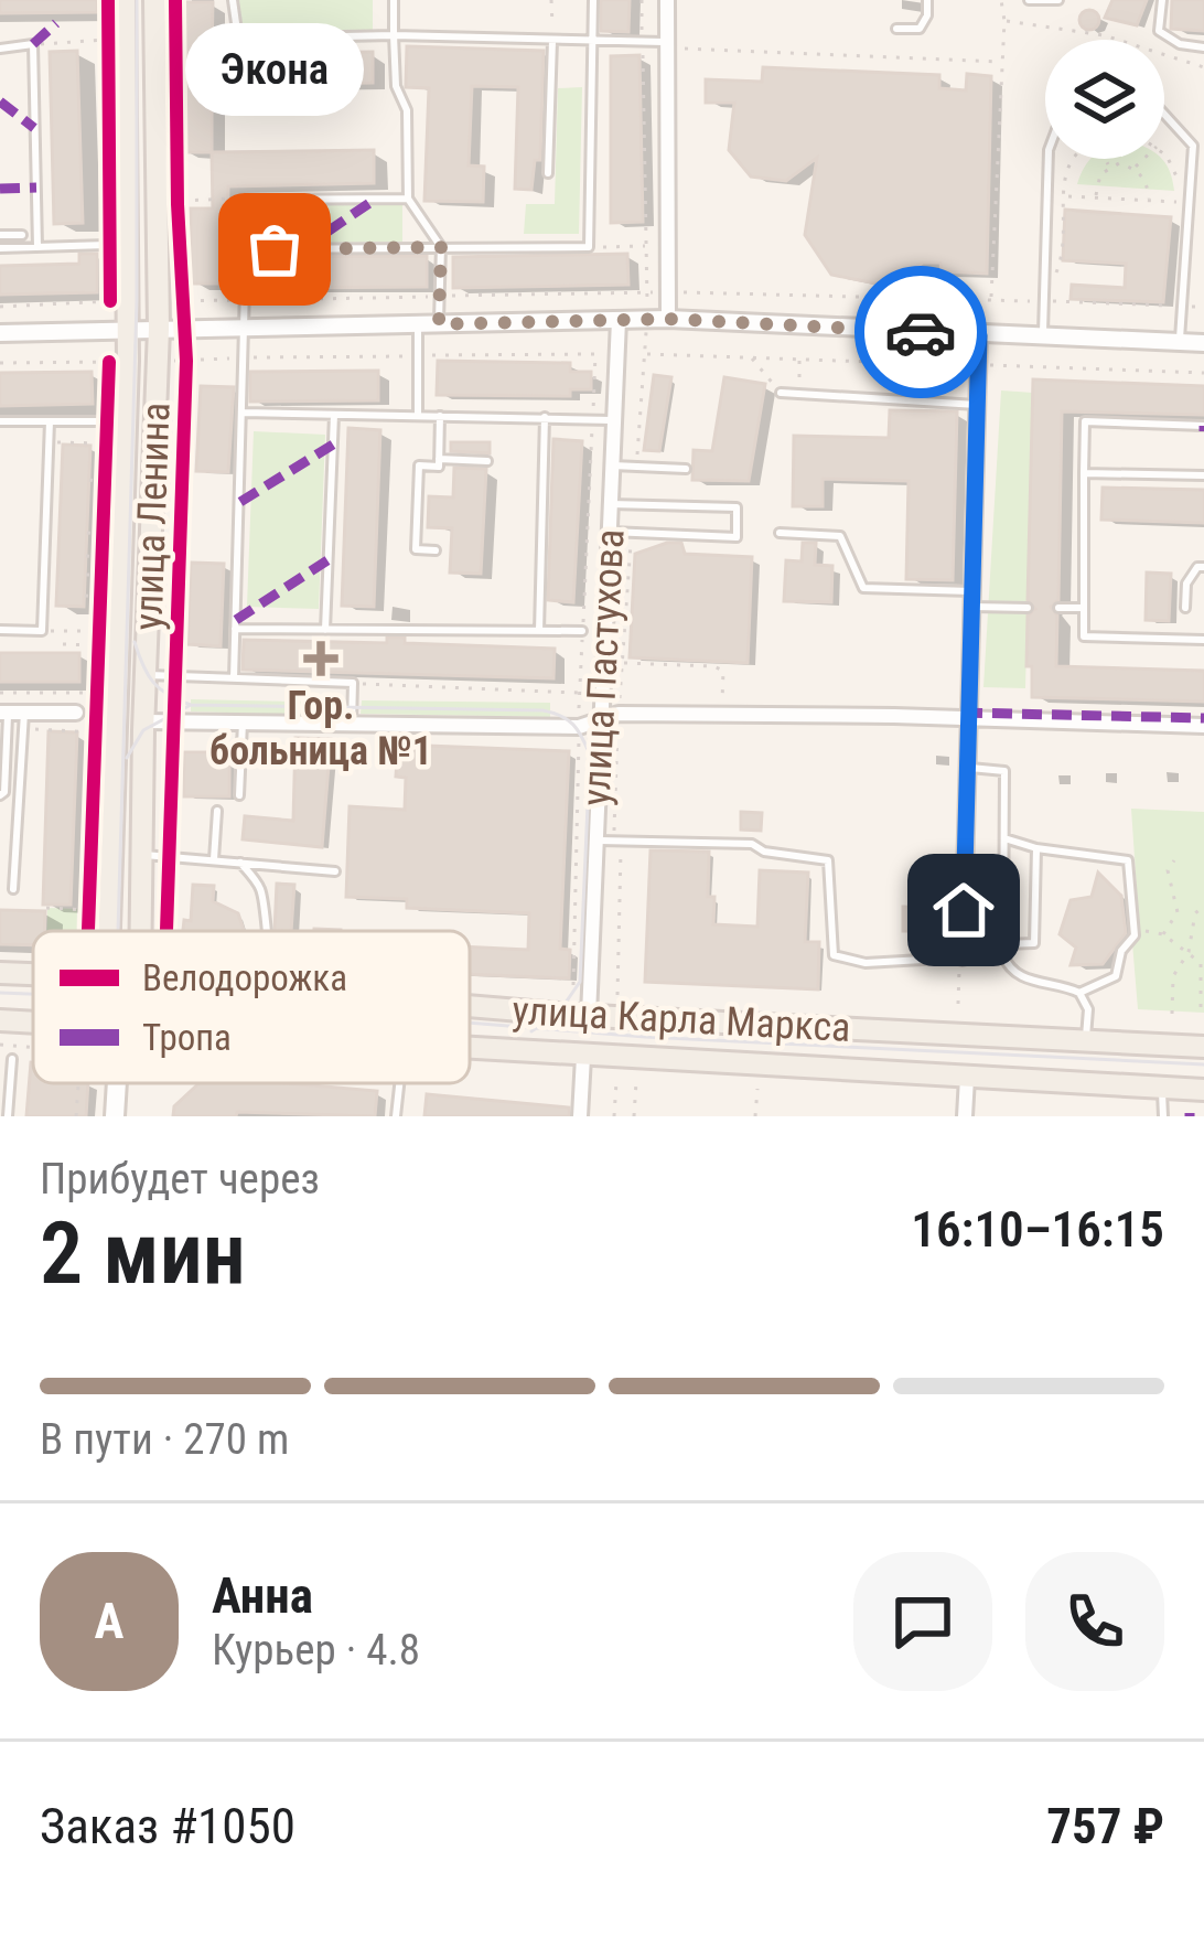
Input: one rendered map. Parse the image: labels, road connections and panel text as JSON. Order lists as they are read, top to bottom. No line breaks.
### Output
{"streets":{"main road":["улица Ленина","улица Карла Маркса"],"street":["улица Пастухова"]},"crossings":[["улица Пастухова","улица Карла Маркса"]],"places":{"other":["Экона"],"health":["Гор. больница №1"]},"legend":["Велодорожка","Тропа"],"page":{"bubble":"Экона","heading":["2 мин","Прибудет через","16:10–16:15"],"panel":["Анна","Курьер · 4.8","Заказ #1050","757 ₽"],"bar":"В пути · 270 m","round":"А"}}
